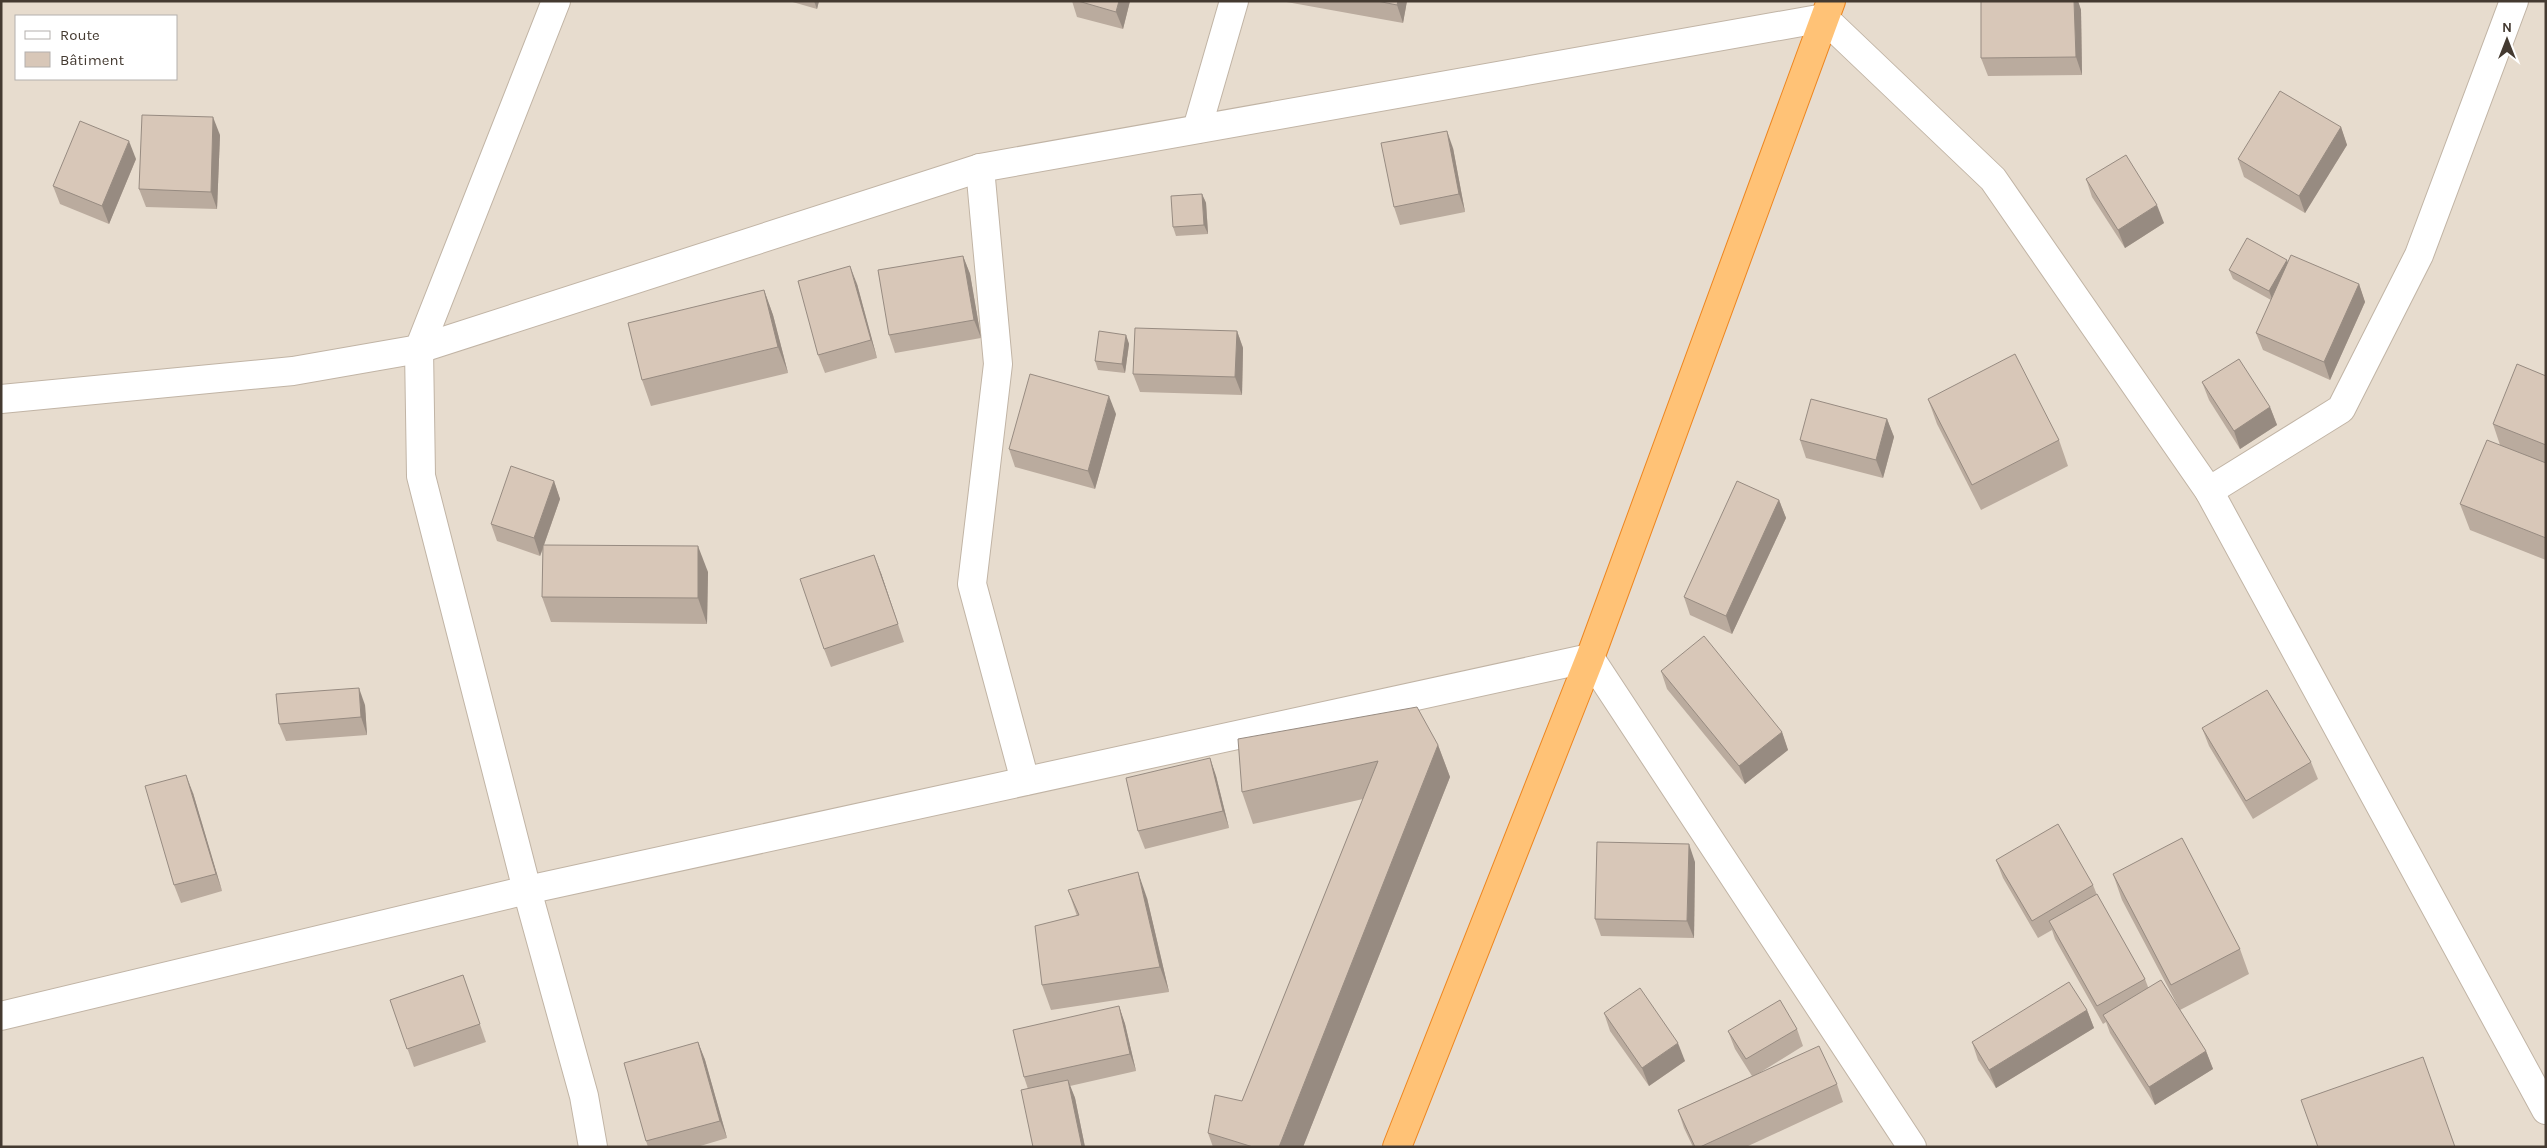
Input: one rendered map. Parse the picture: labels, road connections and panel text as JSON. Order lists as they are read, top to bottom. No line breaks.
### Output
{"legend":["Route","Bâtiment"],"north":"top"}
